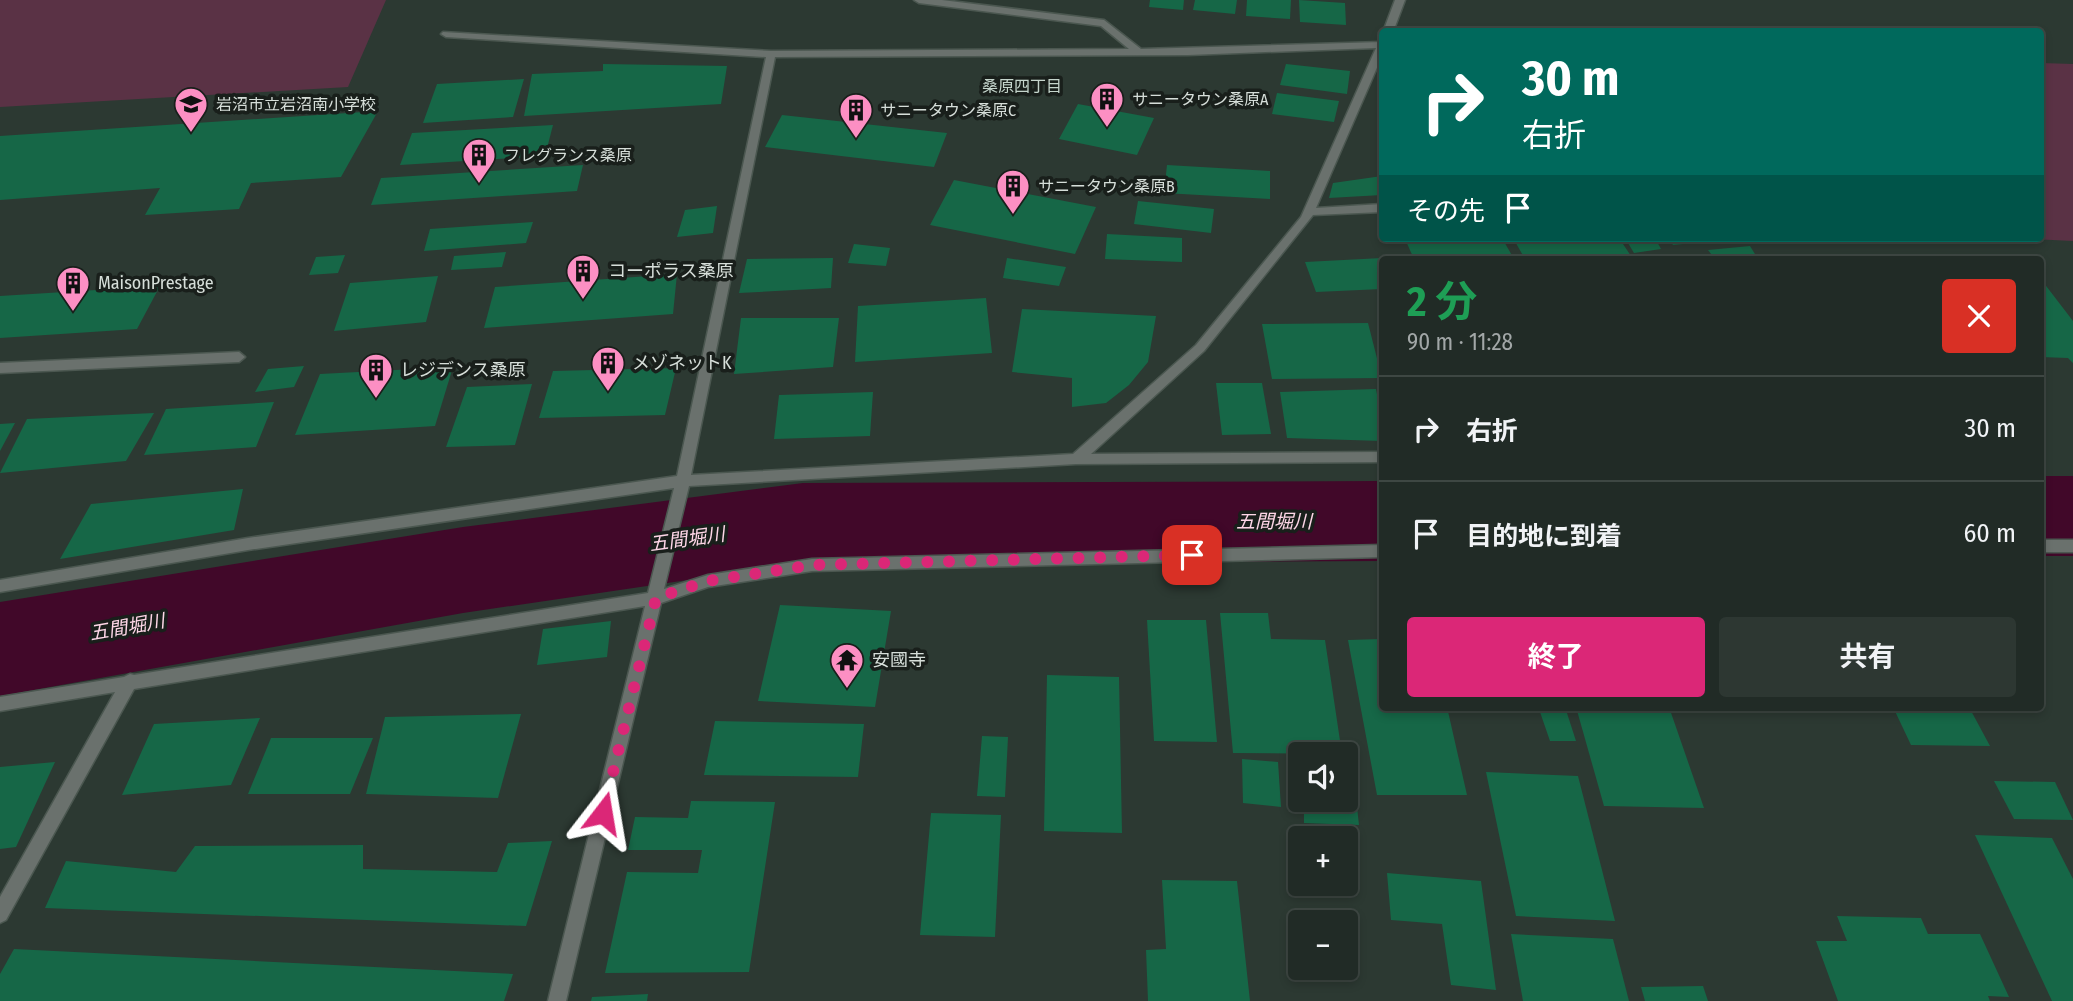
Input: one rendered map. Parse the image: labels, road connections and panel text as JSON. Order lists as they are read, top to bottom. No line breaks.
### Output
{"districts":["桑原四丁目"],"water":["五間堀川"],"places":{"building":["サニータウン桑原A","サニータウン桑原C","フレグランス桑原","サニータウン桑原B","コーポラス桑原","MaisonPrestage","メゾネットK","レジデンス桑原"],"school or university":["岩沼市立岩沼南小学校"],"temple":["安國寺"]},"page":{"turn":["30 m","右折"],"then":"その先","heading":["2 分","90 m · 11:28"],"list":[{"name":"右折","value":"30 m"},{"name":"目的地に到着","value":"60 m"}],"buttons":["終了","共有"],"map_buttons":["+","−"]}}
